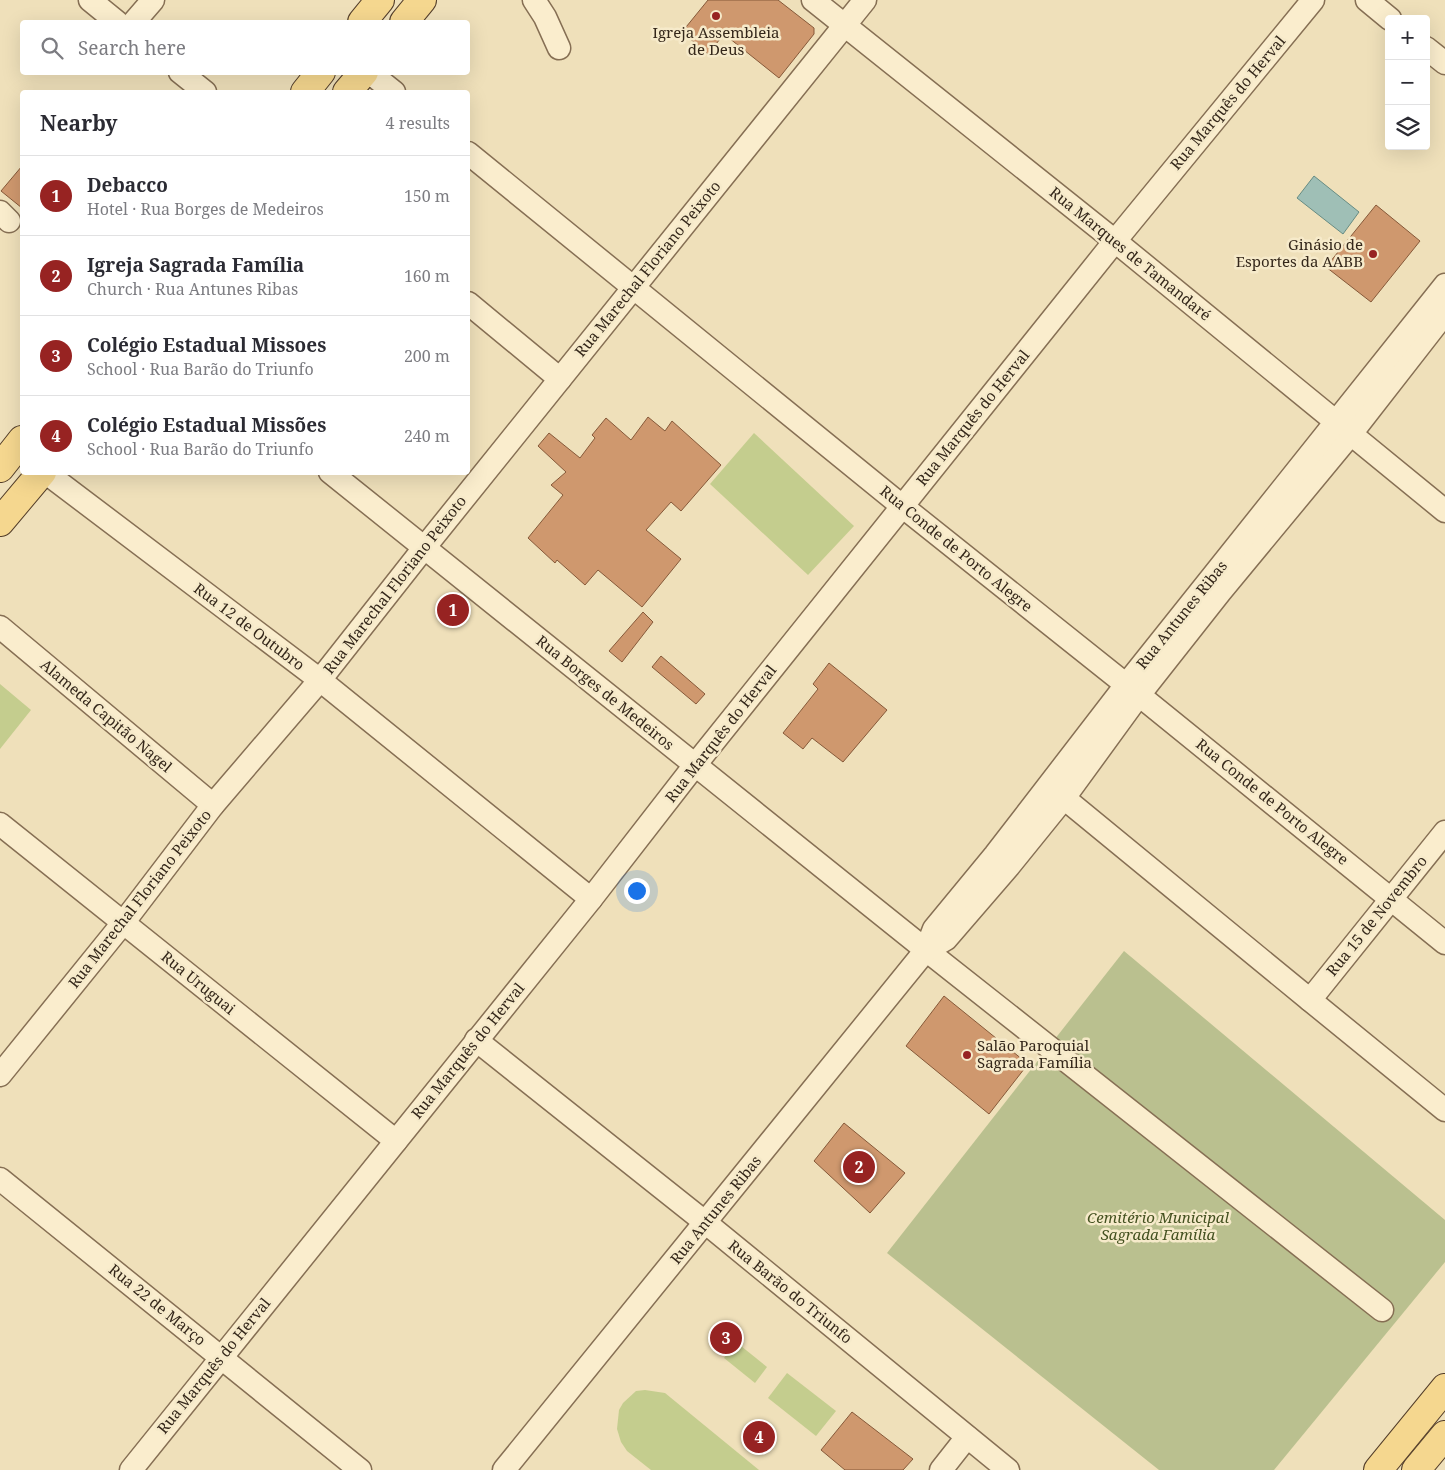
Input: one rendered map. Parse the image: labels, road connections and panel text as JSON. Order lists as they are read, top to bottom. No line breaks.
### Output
{"streets":{"street":["Rua Marquês do Herval","Rua Marques de Tamandaré","Rua Marechal Floriano Peixoto","Rua Conde de Porto Alegre","Rua Antunes Ribas","Rua 12 de Outubro","Rua Borges de Medeiros","Alameda Capitão Nagel","Rua 15 de Novembro","Rua Uruguai","Rua Barão do Triunfo","Rua 22 de Março"]},"crossings":[["Rua Marquês do Herval","Rua Marques de Tamandaré"],["Rua Marquês do Herval","Rua Conde de Porto Alegre"],["Rua Marquês do Herval","Rua 12 de Outubro"],["Rua Marquês do Herval","Rua Borges de Medeiros"],["Rua Marquês do Herval","Rua Uruguai"],["Rua Marquês do Herval","Rua Barão do Triunfo"],["Rua Marquês do Herval","Rua 22 de Março"],["Rua Marques de Tamandaré","Rua Marechal Floriano Peixoto"],["Rua Marques de Tamandaré","Rua Antunes Ribas"],["Rua Marechal Floriano Peixoto","Rua Conde de Porto Alegre"],["Rua Marechal Floriano Peixoto","Rua 12 de Outubro"],["Rua Marechal Floriano Peixoto","Rua Borges de Medeiros"],["Rua Marechal Floriano Peixoto","Alameda Capitão Nagel"],["Rua Marechal Floriano Peixoto","Rua Uruguai"],["Rua Conde de Porto Alegre","Rua Antunes Ribas"],["Rua Conde de Porto Alegre","Rua 15 de Novembro"],["Rua Antunes Ribas","Rua Borges de Medeiros"],["Rua Antunes Ribas","Rua Barão do Triunfo"]],"parks":["Cemitério Municipal Sagrada Família"],"places":["Igreja Assembleia de Deus","Ginásio de Esportes da AABB","Salão Paroquial Sagrada Família"],"page":{"map_buttons":["+","−"],"search":"Search here","heading":["Nearby","4 results"],"list":[{"mark":"1","name":"Debacco","note":"Hotel · Rua Borges de Medeiros","value":"150 m"},{"mark":"2","name":"Igreja Sagrada Família","note":"Church · Rua Antunes Ribas","value":"160 m"},{"mark":"3","name":"Colégio Estadual Missoes","note":"School · Rua Barão do Triunfo","value":"200 m"},{"mark":"4","name":"Colégio Estadual Missões","note":"School · Rua Barão do Triunfo","value":"240 m"}],"pins":["1","2","3","4"]}}
